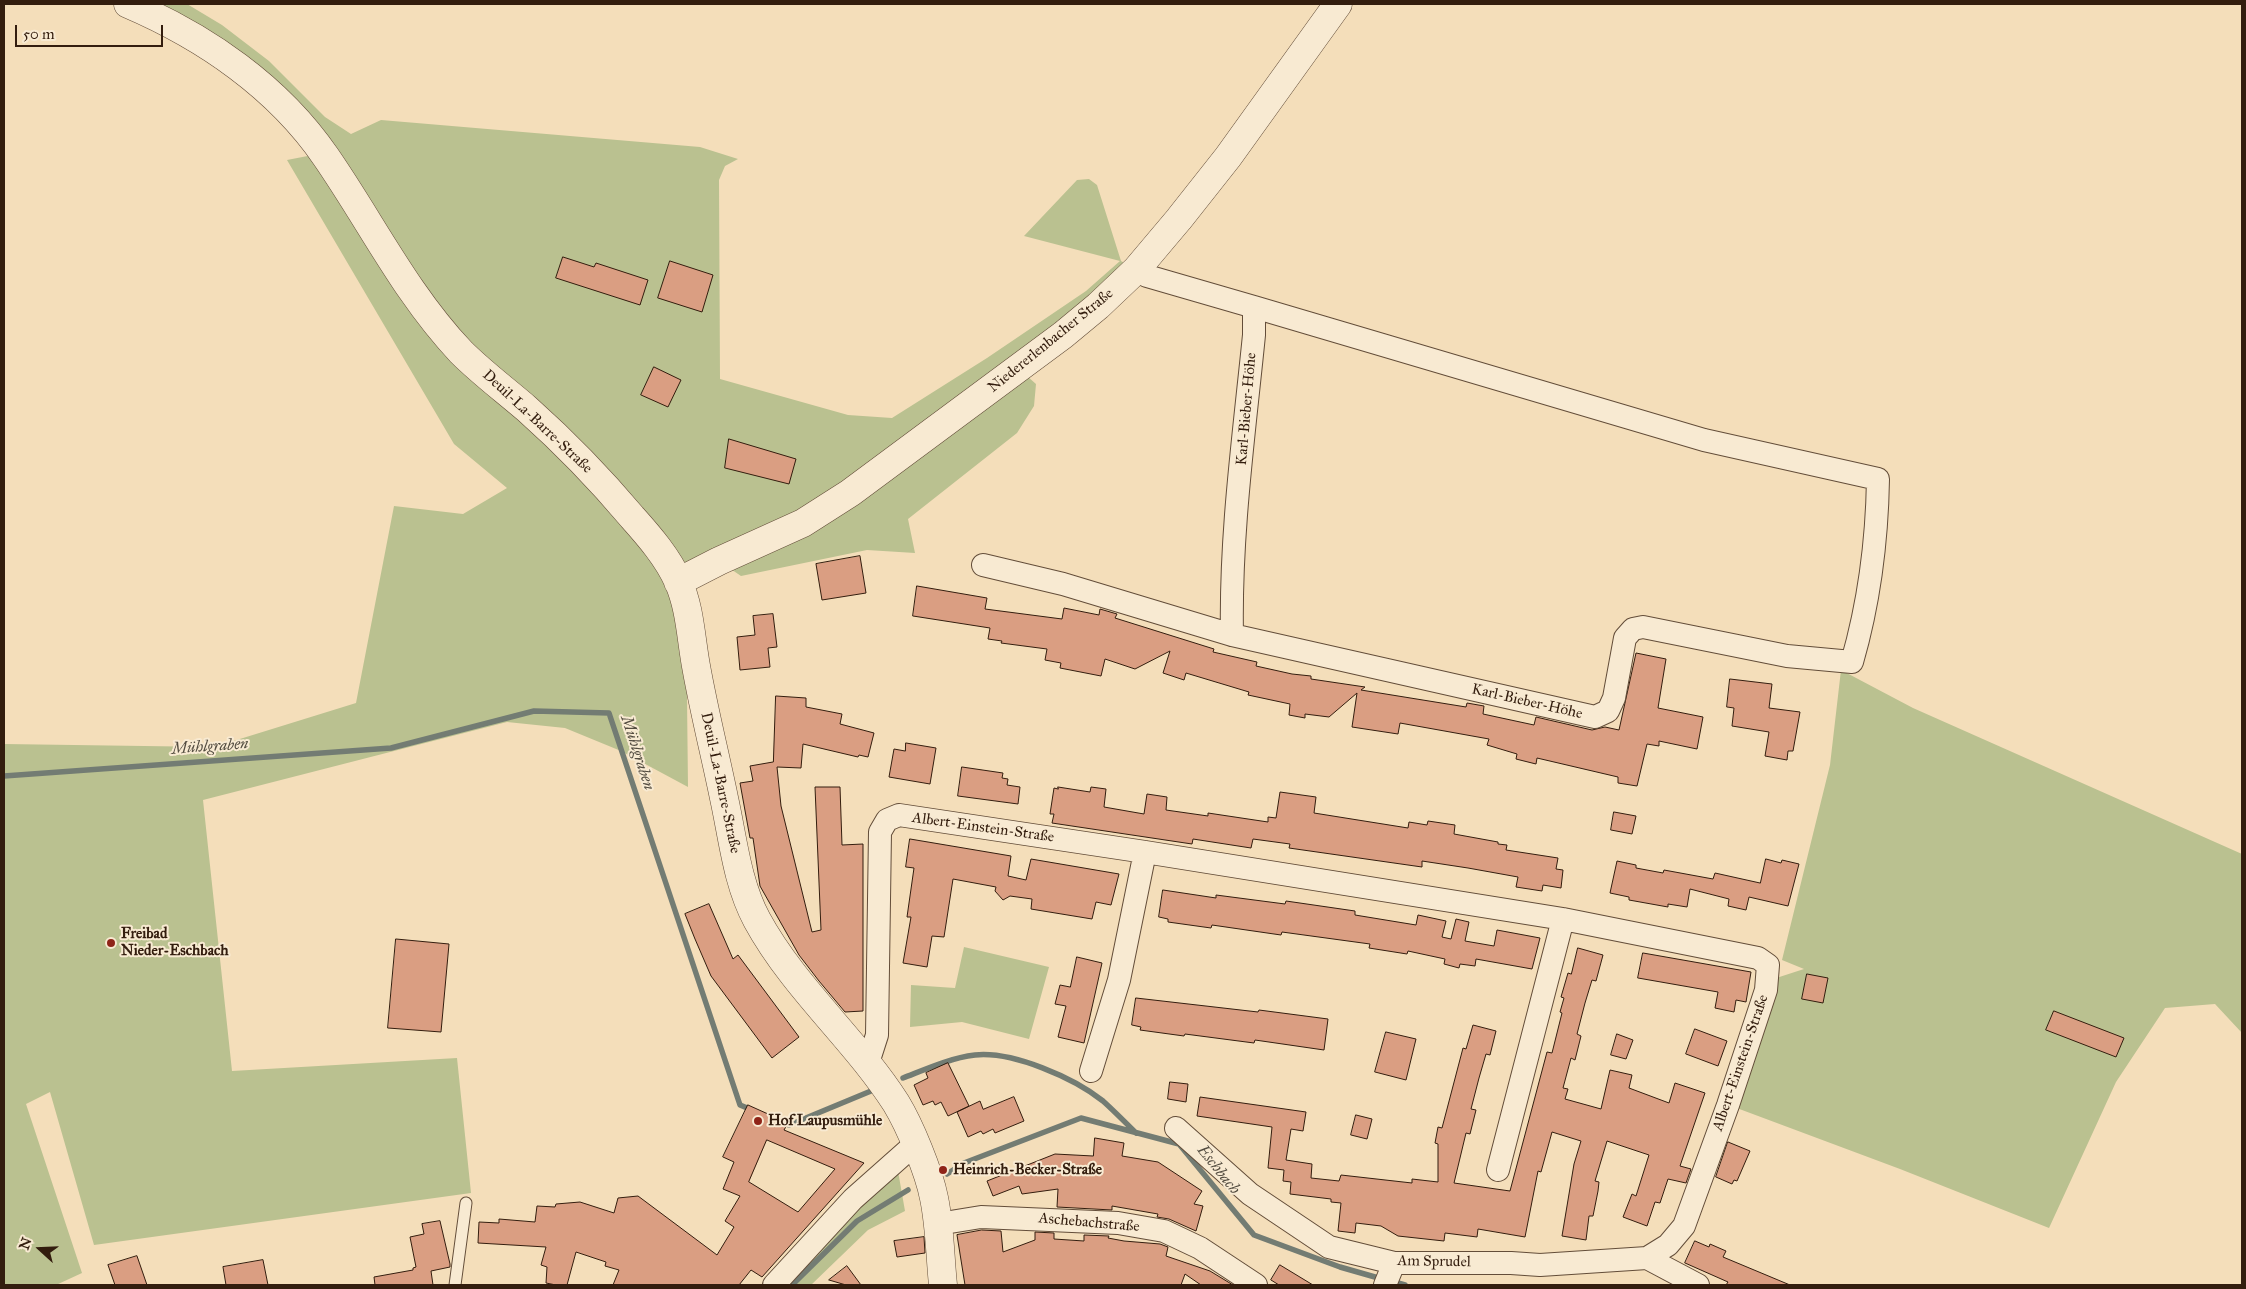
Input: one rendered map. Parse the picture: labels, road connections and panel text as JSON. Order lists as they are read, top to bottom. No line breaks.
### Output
{"streets":{"street":["Niedererlenbacher Straße","Karl-Bieber-Höhe","Deuil-La-Barre-Straße","Albert-Einstein-Straße","Aschebachstraße","Am Sprudel"]},"crossings":[["Niedererlenbacher Straße","Deuil-La-Barre-Straße"],["Deuil-La-Barre-Straße","Albert-Einstein-Straße"],["Deuil-La-Barre-Straße","Aschebachstraße"],["Albert-Einstein-Straße","Am Sprudel"]],"water":["Mühlgraben","Eschbach"],"places":["Freibad Nieder-Eschbach","Hof Laupusmühle","Heinrich-Becker-Straße"],"scale_bar":"50 m","north":"left"}
